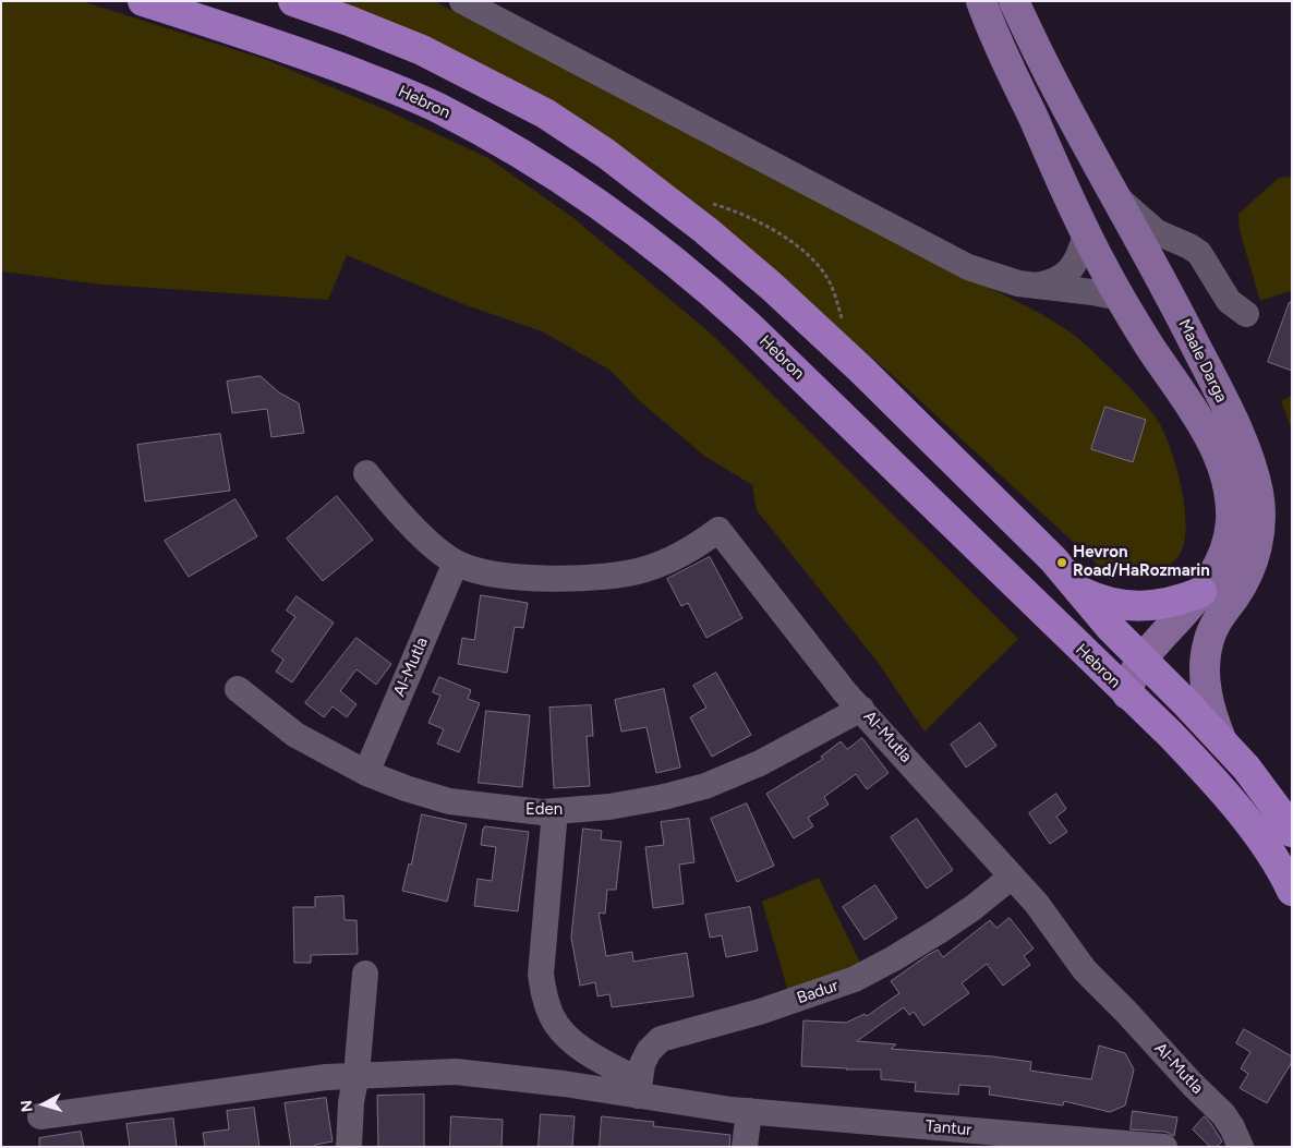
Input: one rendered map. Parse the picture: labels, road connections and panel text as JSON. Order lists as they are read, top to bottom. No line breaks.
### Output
{"streets":{"highway":["Hebron"],"main road":["Maale Darga"],"street":["Al-Mutla","Eden","Badur","Tantur"]},"crossings":[["Hebron","Maale Darga"],["Al-Mutla","Eden"],["Al-Mutla","Badur"],["Badur","Tantur"]],"places":["Hevron Road/HaRozmarin"],"north":"left"}
